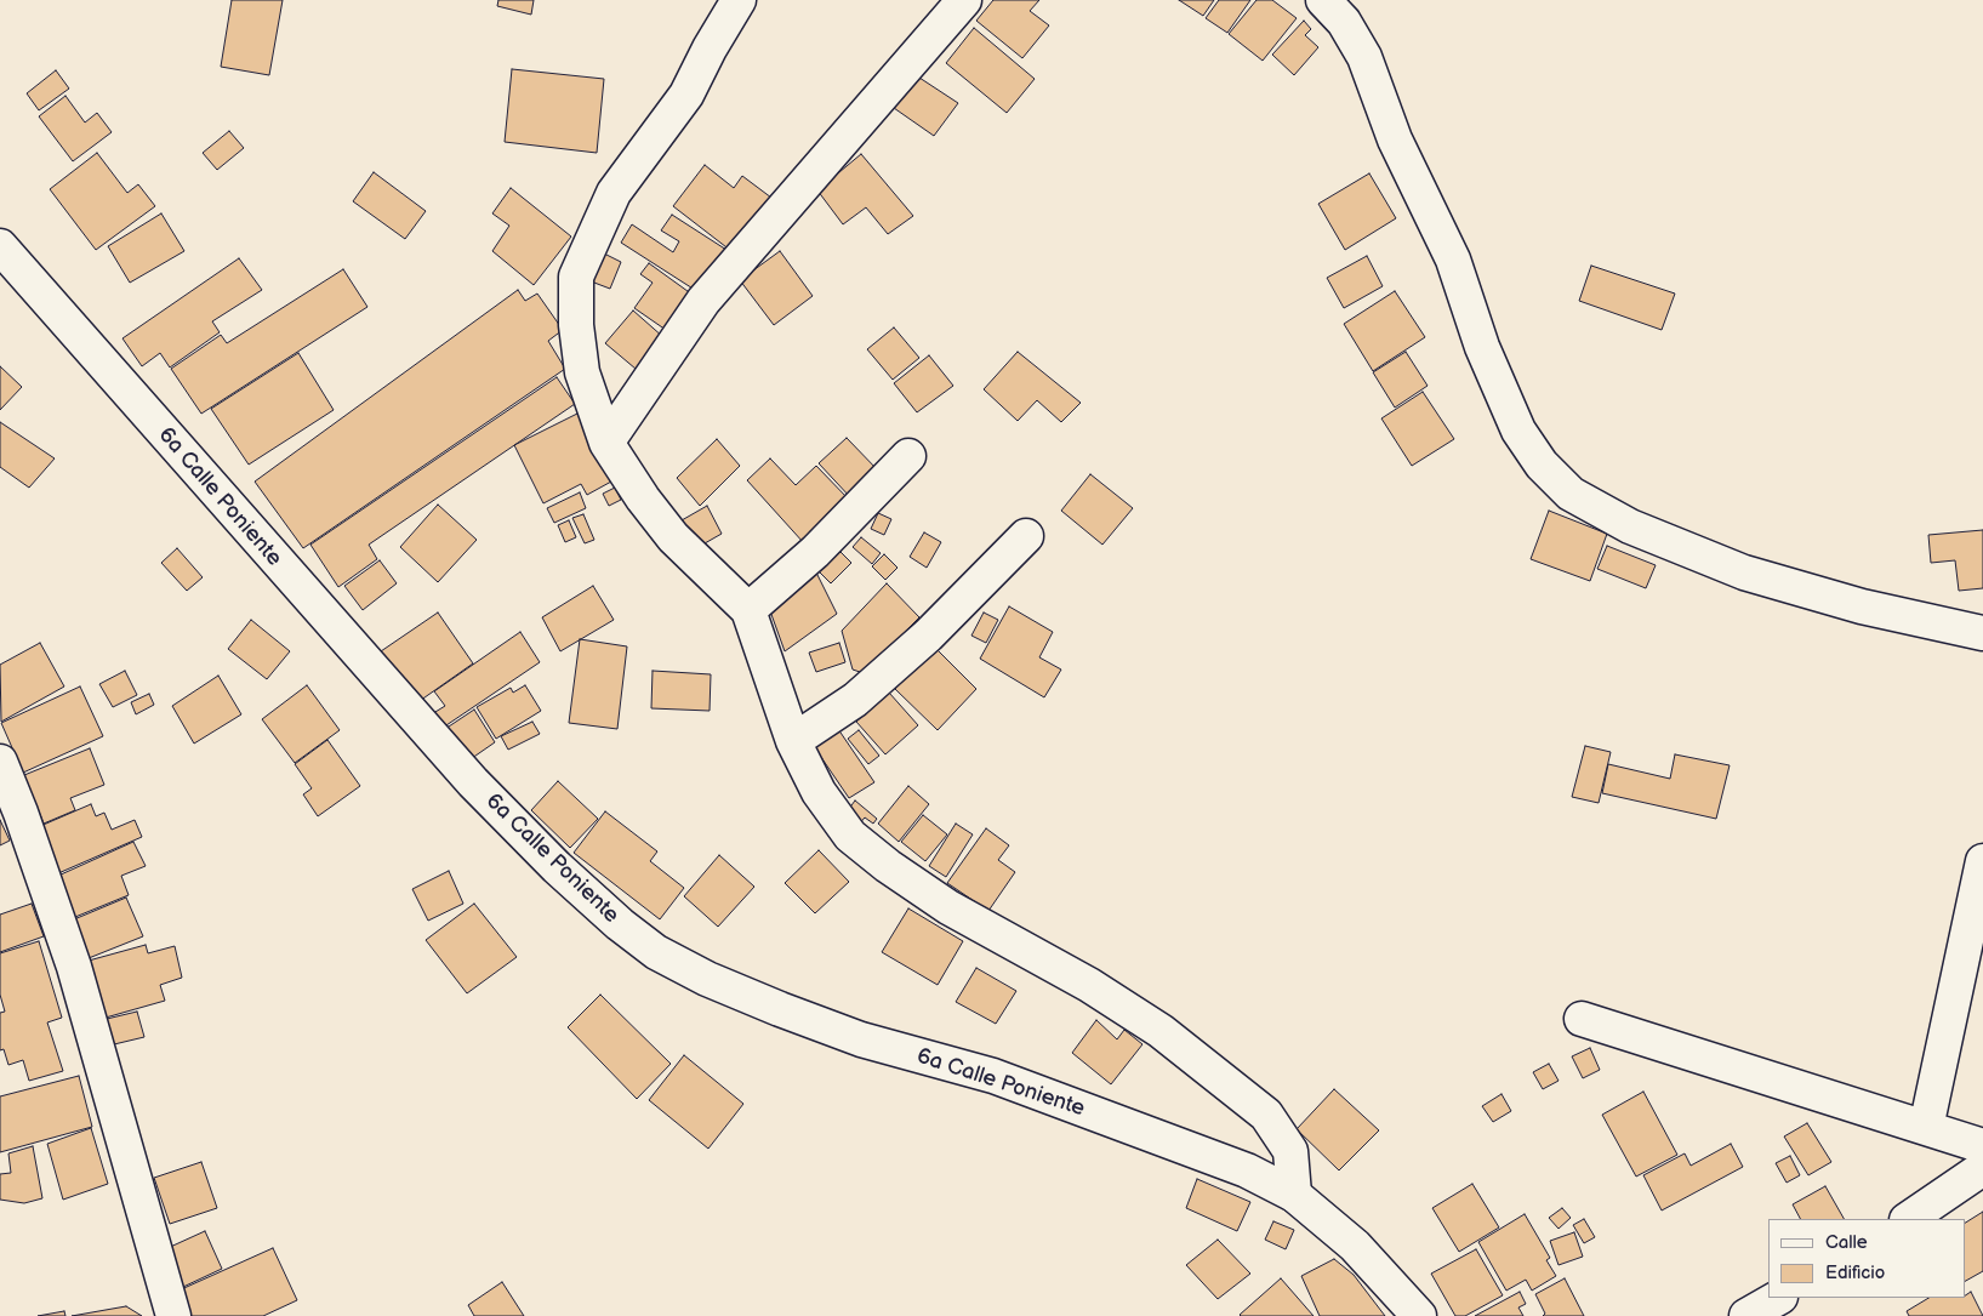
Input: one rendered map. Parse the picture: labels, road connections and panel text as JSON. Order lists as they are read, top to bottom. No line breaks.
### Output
{"streets":{"street":["6a Calle Poniente"]},"legend":["Calle","Edificio"]}
